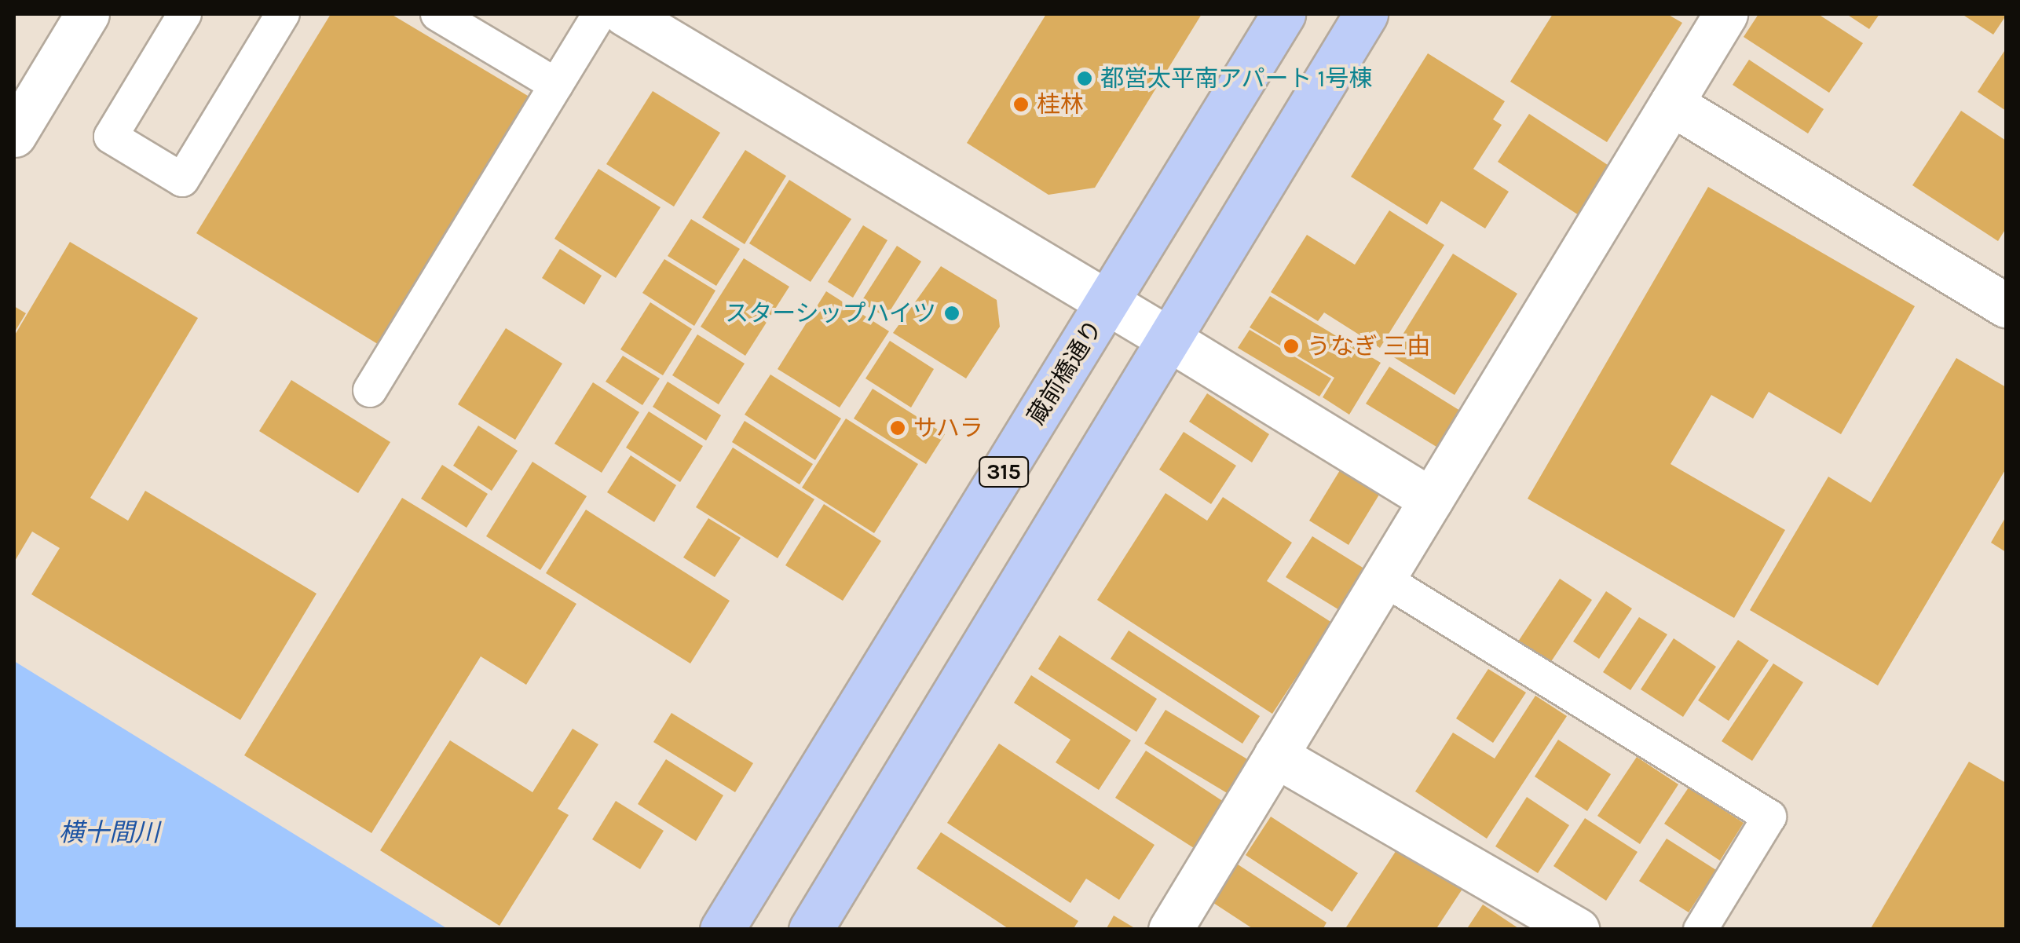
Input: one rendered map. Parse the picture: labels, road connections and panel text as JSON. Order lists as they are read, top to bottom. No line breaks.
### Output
{"streets":{"main road":["蔵前橋通り","315"]},"water":["横十間川"],"places":["都営太平南アパート 1号棟","桂林","スターシップハイツ","うなぎ 三由","サハラ"]}
